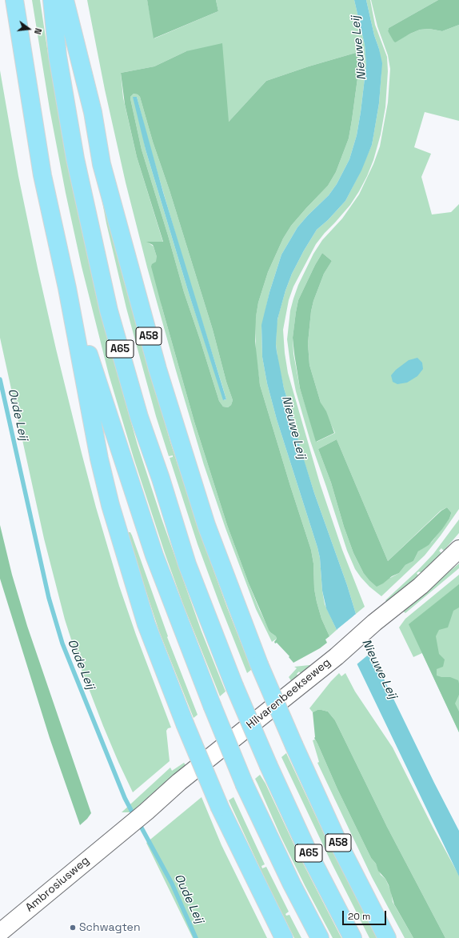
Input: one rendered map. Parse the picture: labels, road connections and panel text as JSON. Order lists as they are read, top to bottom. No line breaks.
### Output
{"streets":{"highway":["A58","A65"],"street":["Hilvarenbeekseweg","Ambrosiusweg"]},"crossings":[["Hilvarenbeekseweg","Ambrosiusweg"]],"water":["Nieuwe Leij","Oude Leij"],"places":["Schwagten"],"scale_bar":"20 m","north":"right"}
